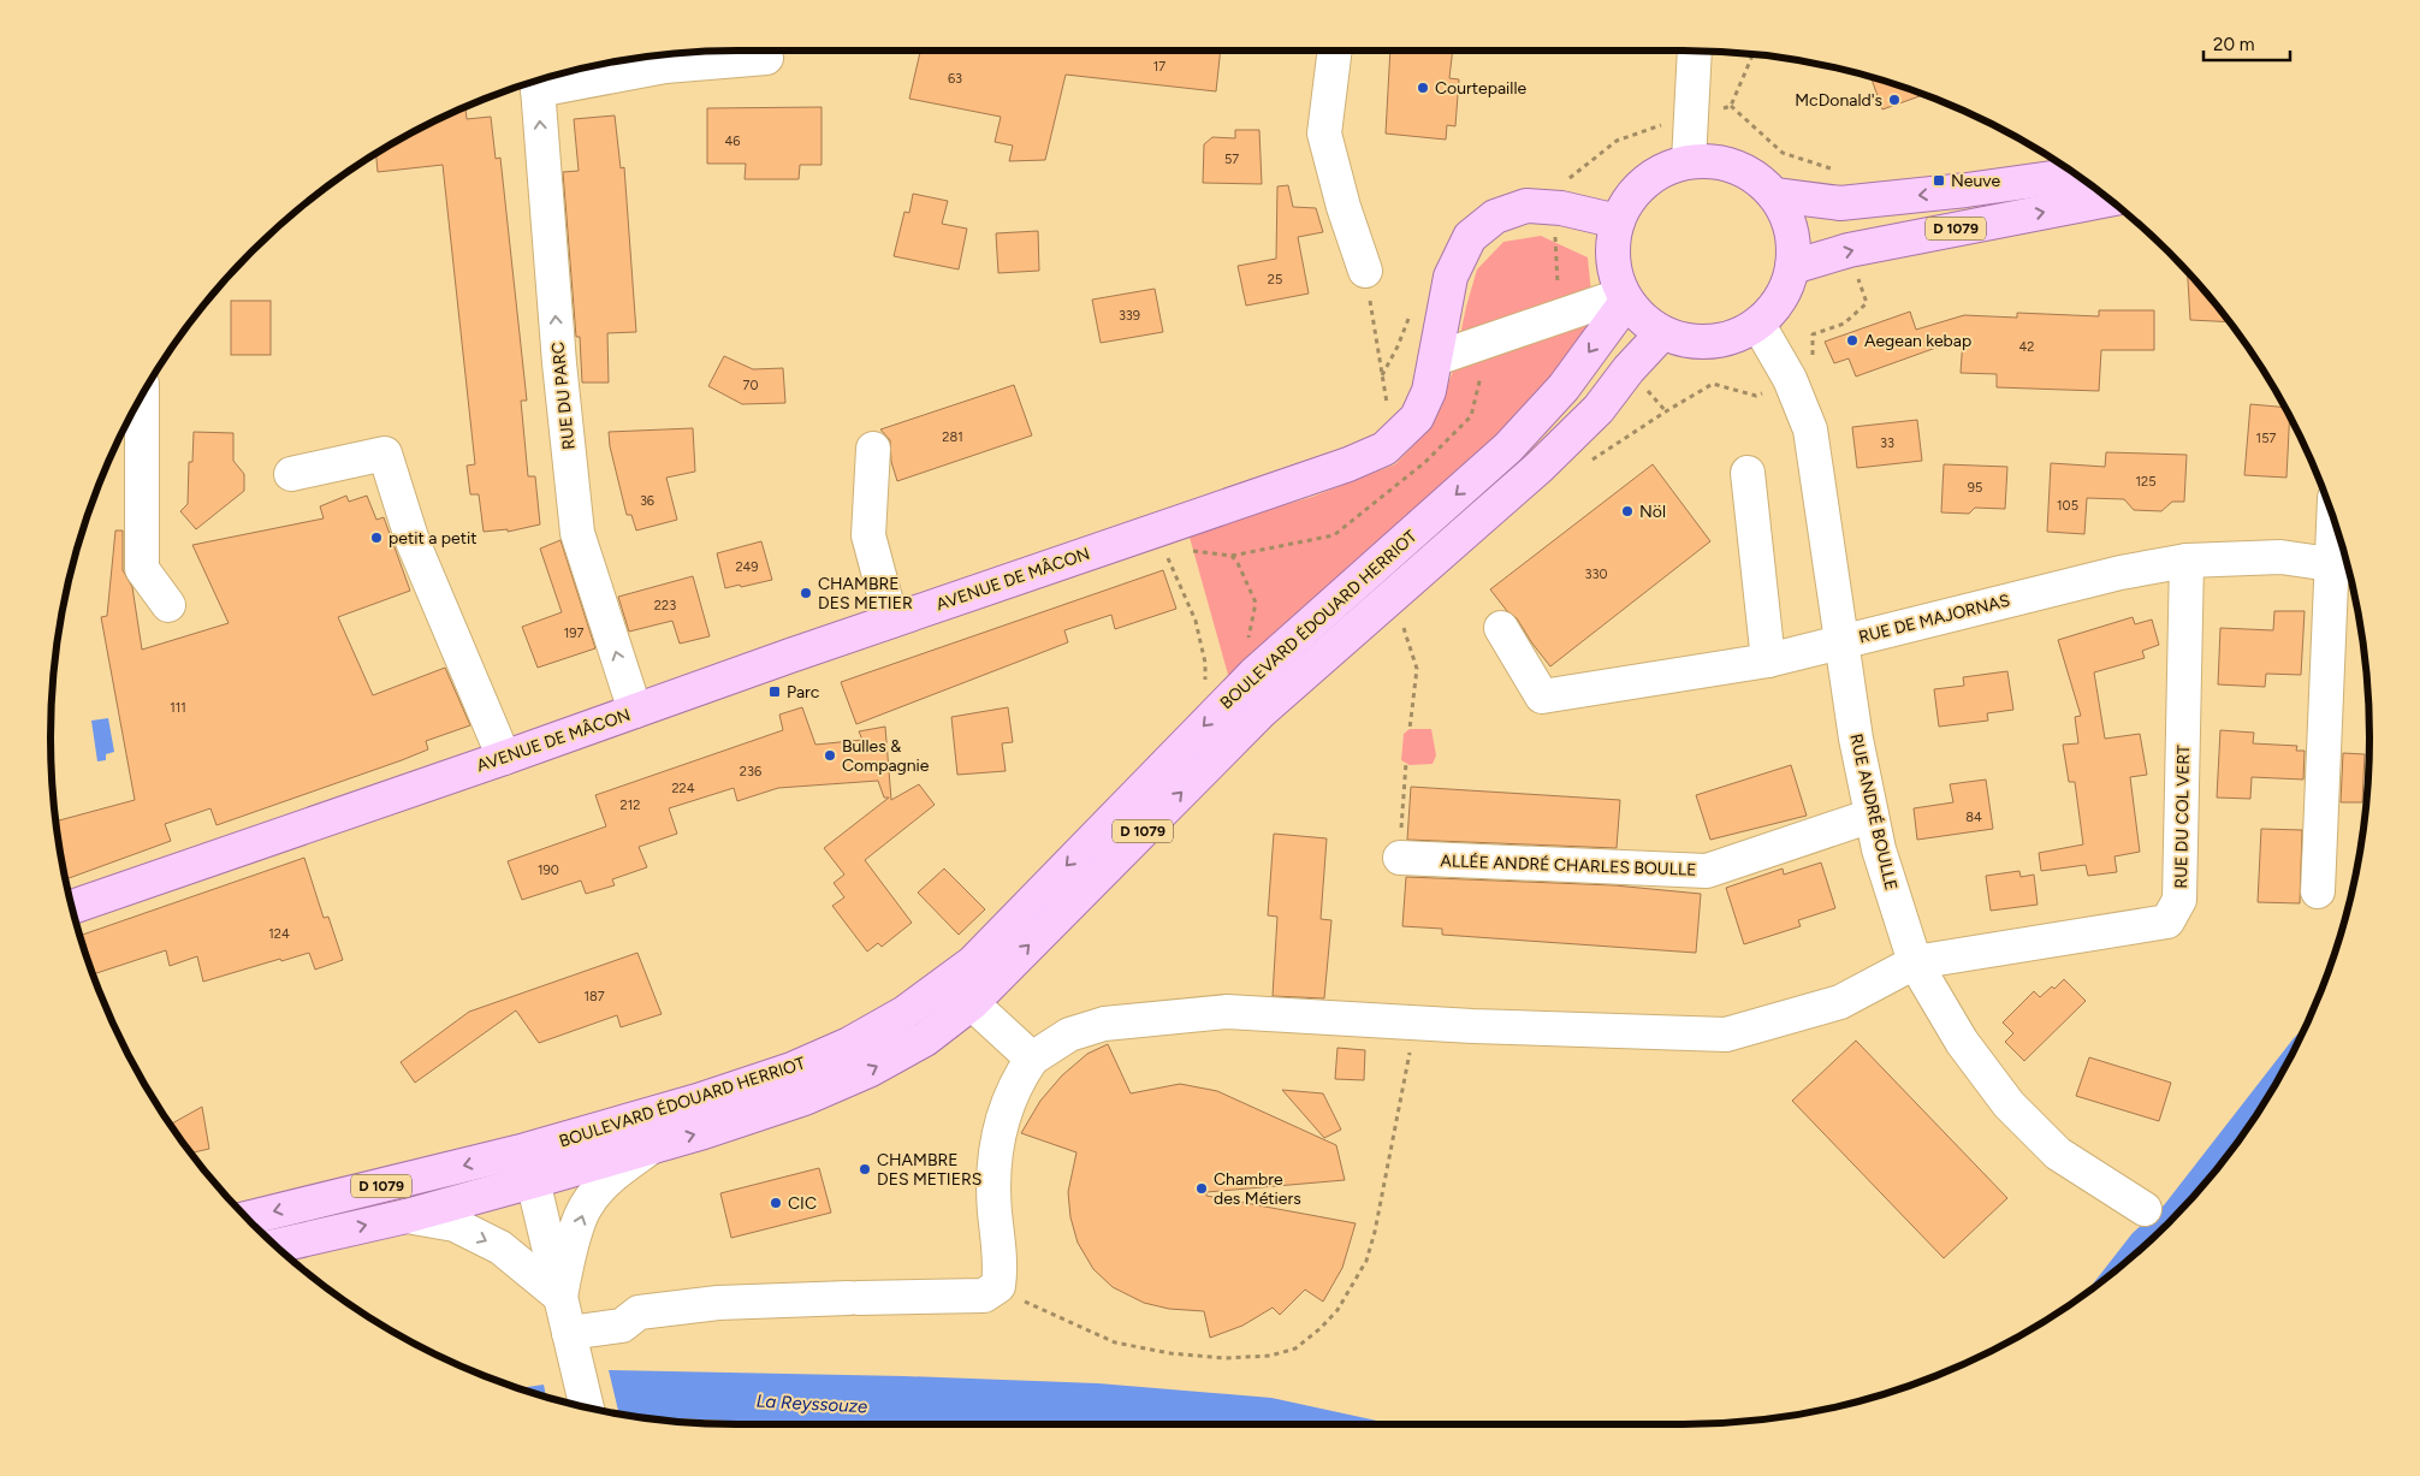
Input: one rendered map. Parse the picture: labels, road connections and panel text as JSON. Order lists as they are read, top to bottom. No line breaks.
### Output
{"streets":{"main road":["D 1079","AVENUE DE MÂCON","BOULEVARD ÉDOUARD HERRIOT"],"street":["RUE DU PARC","RUE DE MAJORNAS","RUE ANDRÉ BOULLE","RUE DU COL VERT","ALLÉE ANDRÉ CHARLES BOULLE"]},"crossings":[["D 1079","AVENUE DE MÂCON"],["D 1079","RUE DE MAJORNAS"],["D 1079","BOULEVARD ÉDOUARD HERRIOT"],["RUE DU PARC","AVENUE DE MÂCON"],["AVENUE DE MÂCON","RUE DE MAJORNAS"],["AVENUE DE MÂCON","BOULEVARD ÉDOUARD HERRIOT"],["RUE DE MAJORNAS","BOULEVARD ÉDOUARD HERRIOT"],["RUE DE MAJORNAS","RUE ANDRÉ BOULLE"],["RUE DE MAJORNAS","RUE DU COL VERT"],["RUE ANDRÉ BOULLE","RUE DU COL VERT"],["RUE ANDRÉ BOULLE","ALLÉE ANDRÉ CHARLES BOULLE"]],"one_way":["RUE DU PARC"],"water":["La Reyssouze"],"places":{"other":["Courtepaille","McDonald's","Aegean kebap","Nöl","petit a petit","CHAMBRE DES METIER","Bulles & Compagnie","CHAMBRE DES METIERS","Chambre des Métiers","CIC"],"transit":["Neuve","Parc"]},"house_numbers":["17","63","46","57","25","339","42","70","281","157","33","125","95","36","105","249","330","223","197","111","236","224","212","84","190","124","187"],"scale_bar":"20 m"}
